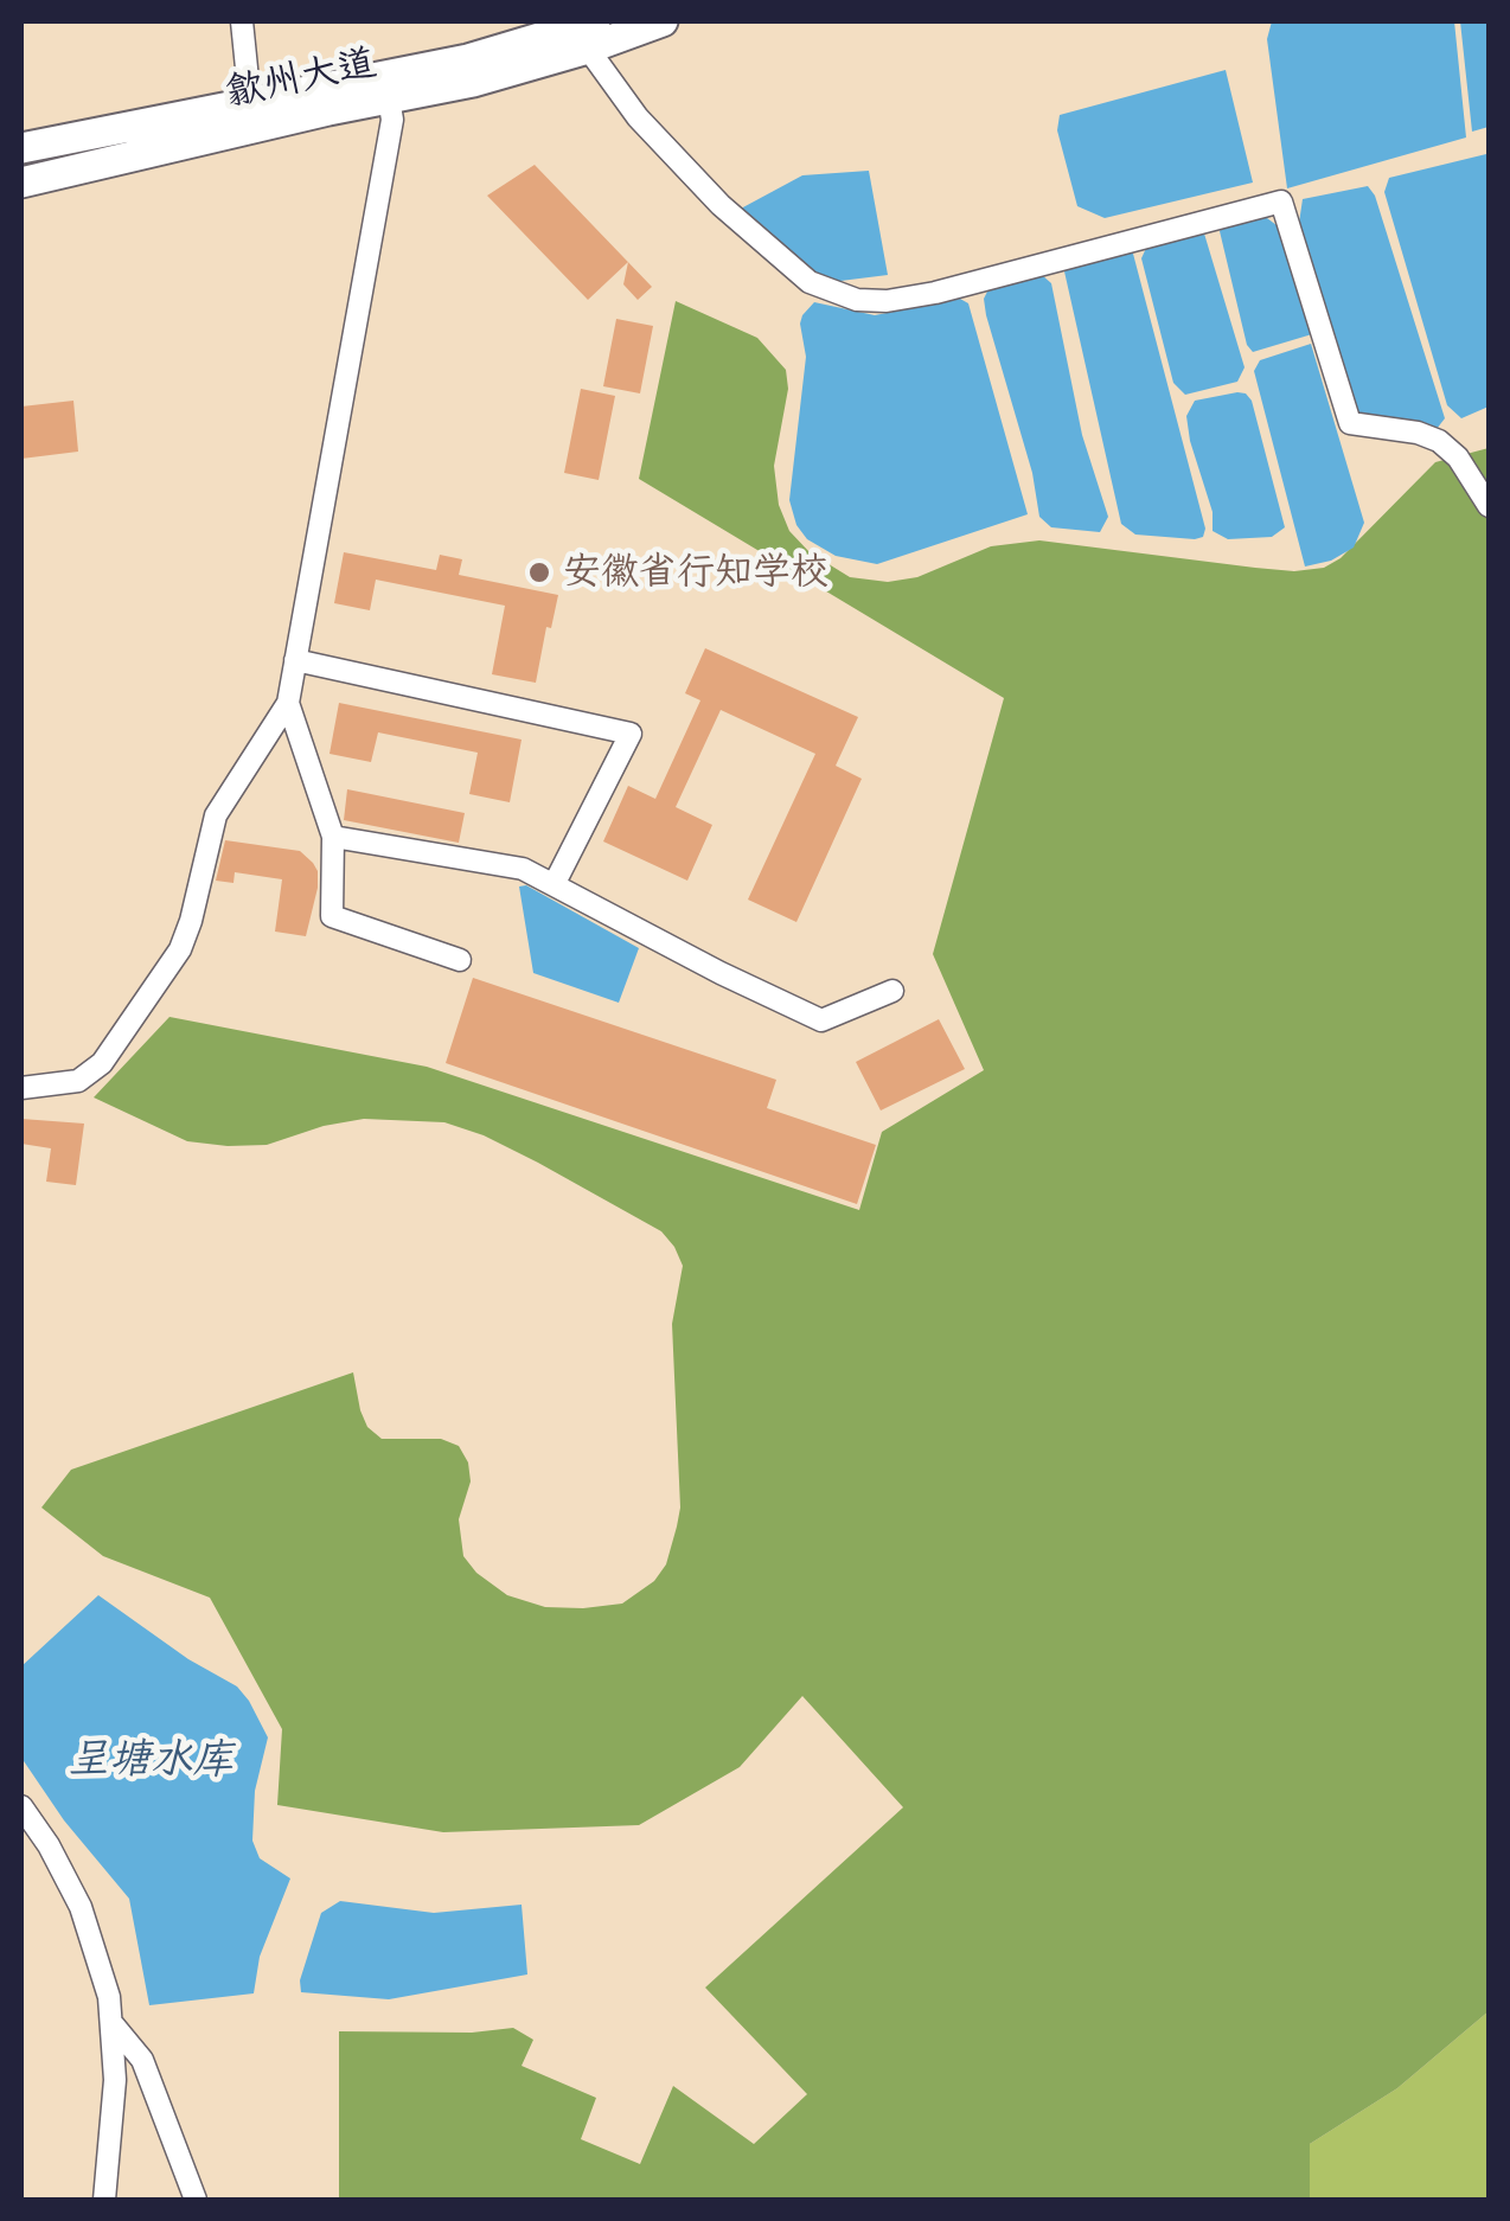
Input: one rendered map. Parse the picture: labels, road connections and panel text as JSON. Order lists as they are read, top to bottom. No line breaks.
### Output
{"streets":{"highway":["歙州大道"]},"water":["呈塘水库"],"places":["安徽省行知学校"]}
